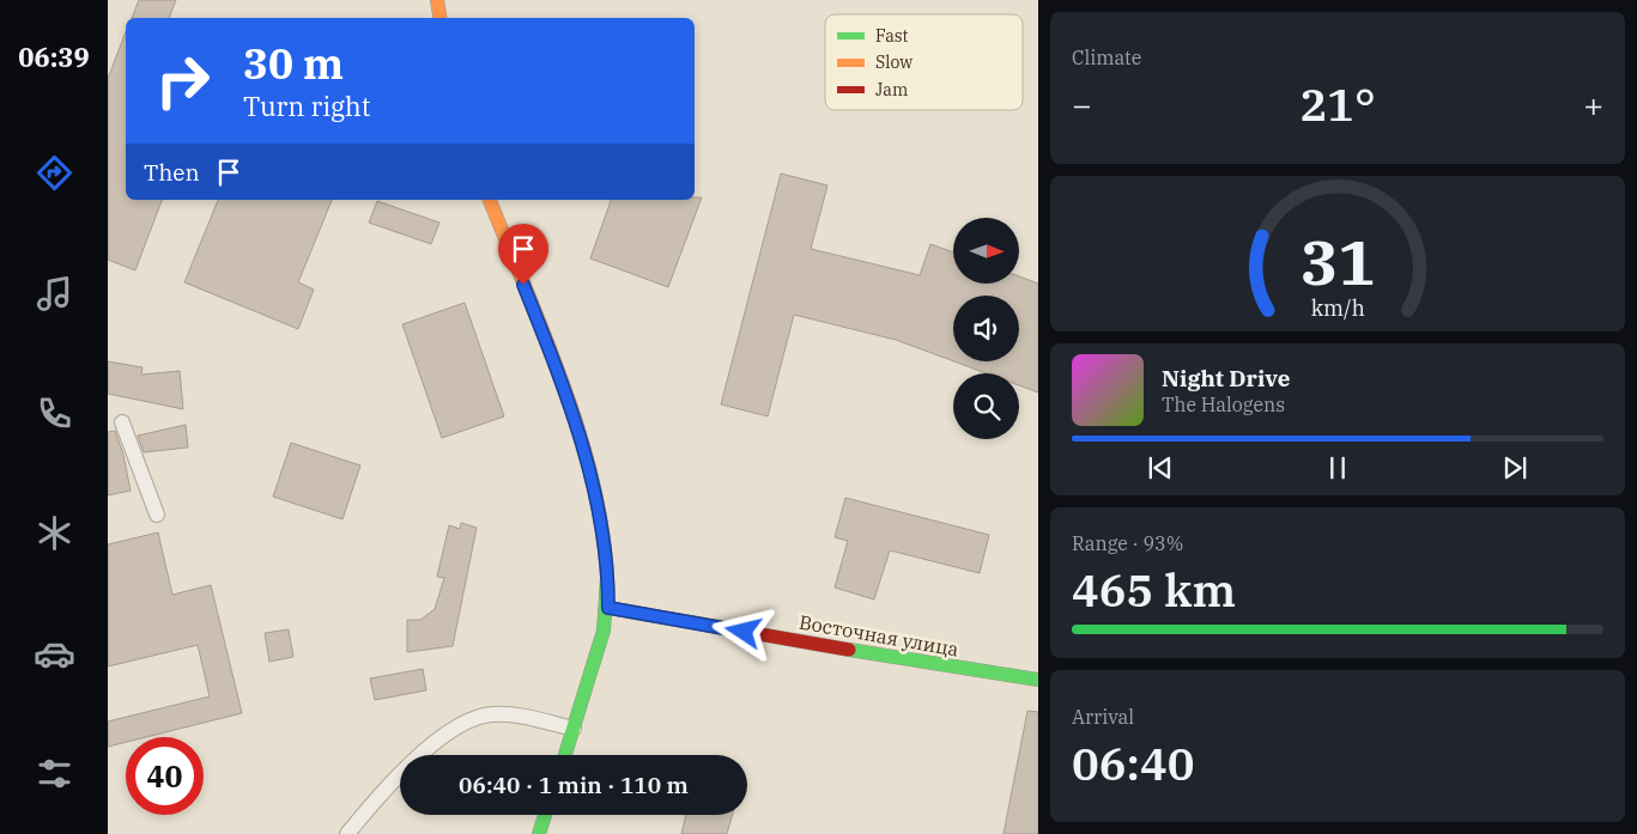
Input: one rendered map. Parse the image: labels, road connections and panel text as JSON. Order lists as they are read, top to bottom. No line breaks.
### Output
{"streets":{"street":["Восточная улица"]},"legend":["Fast","Slow","Jam"],"north":"right","page":{"tabs":"06:39","tile":["Climate",["Range · 93%","465 km"],["Arrival","06:40"]],"turn":["30 m","Turn right"],"heat":["−","21°","+"],"then":"Then","song":["Night Drive","The Halogens"],"limit":"40","trip":"06:40 · 1 min · 110 m","gauge":["31","km/h"]}}
